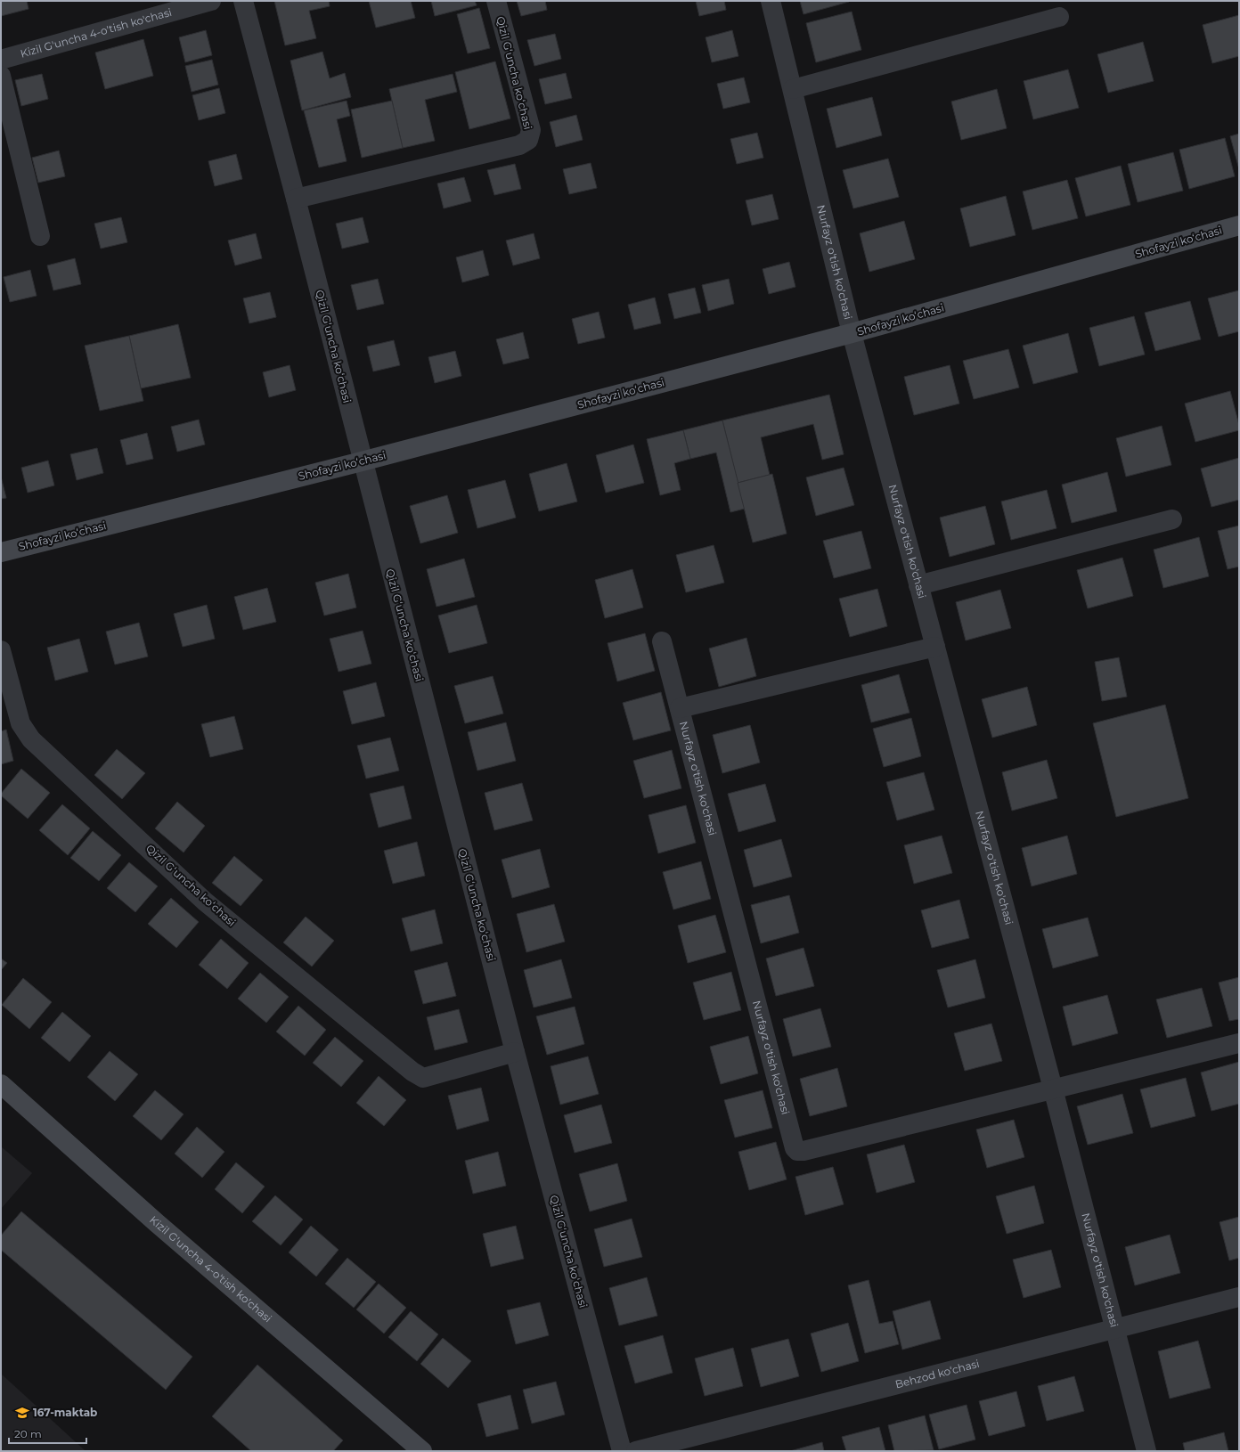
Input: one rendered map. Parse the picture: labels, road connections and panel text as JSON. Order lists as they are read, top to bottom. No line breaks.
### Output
{"streets":{"street":["Kizil G'uncha 4-o'tish ko'chasi","Qizil Gʻuncha koʻchasi","Shofayzi koʻchasi","Nurfayz o'tish ko'chasi","Behzod ko‘chasi"]},"crossings":[["Qizil Gʻuncha koʻchasi","Shofayzi koʻchasi"],["Shofayzi koʻchasi","Nurfayz o'tish ko'chasi"],["Nurfayz o'tish ko'chasi","Behzod ko‘chasi"]],"places":{"school or university":["167-maktab"]},"scale_bar":"20 m"}
